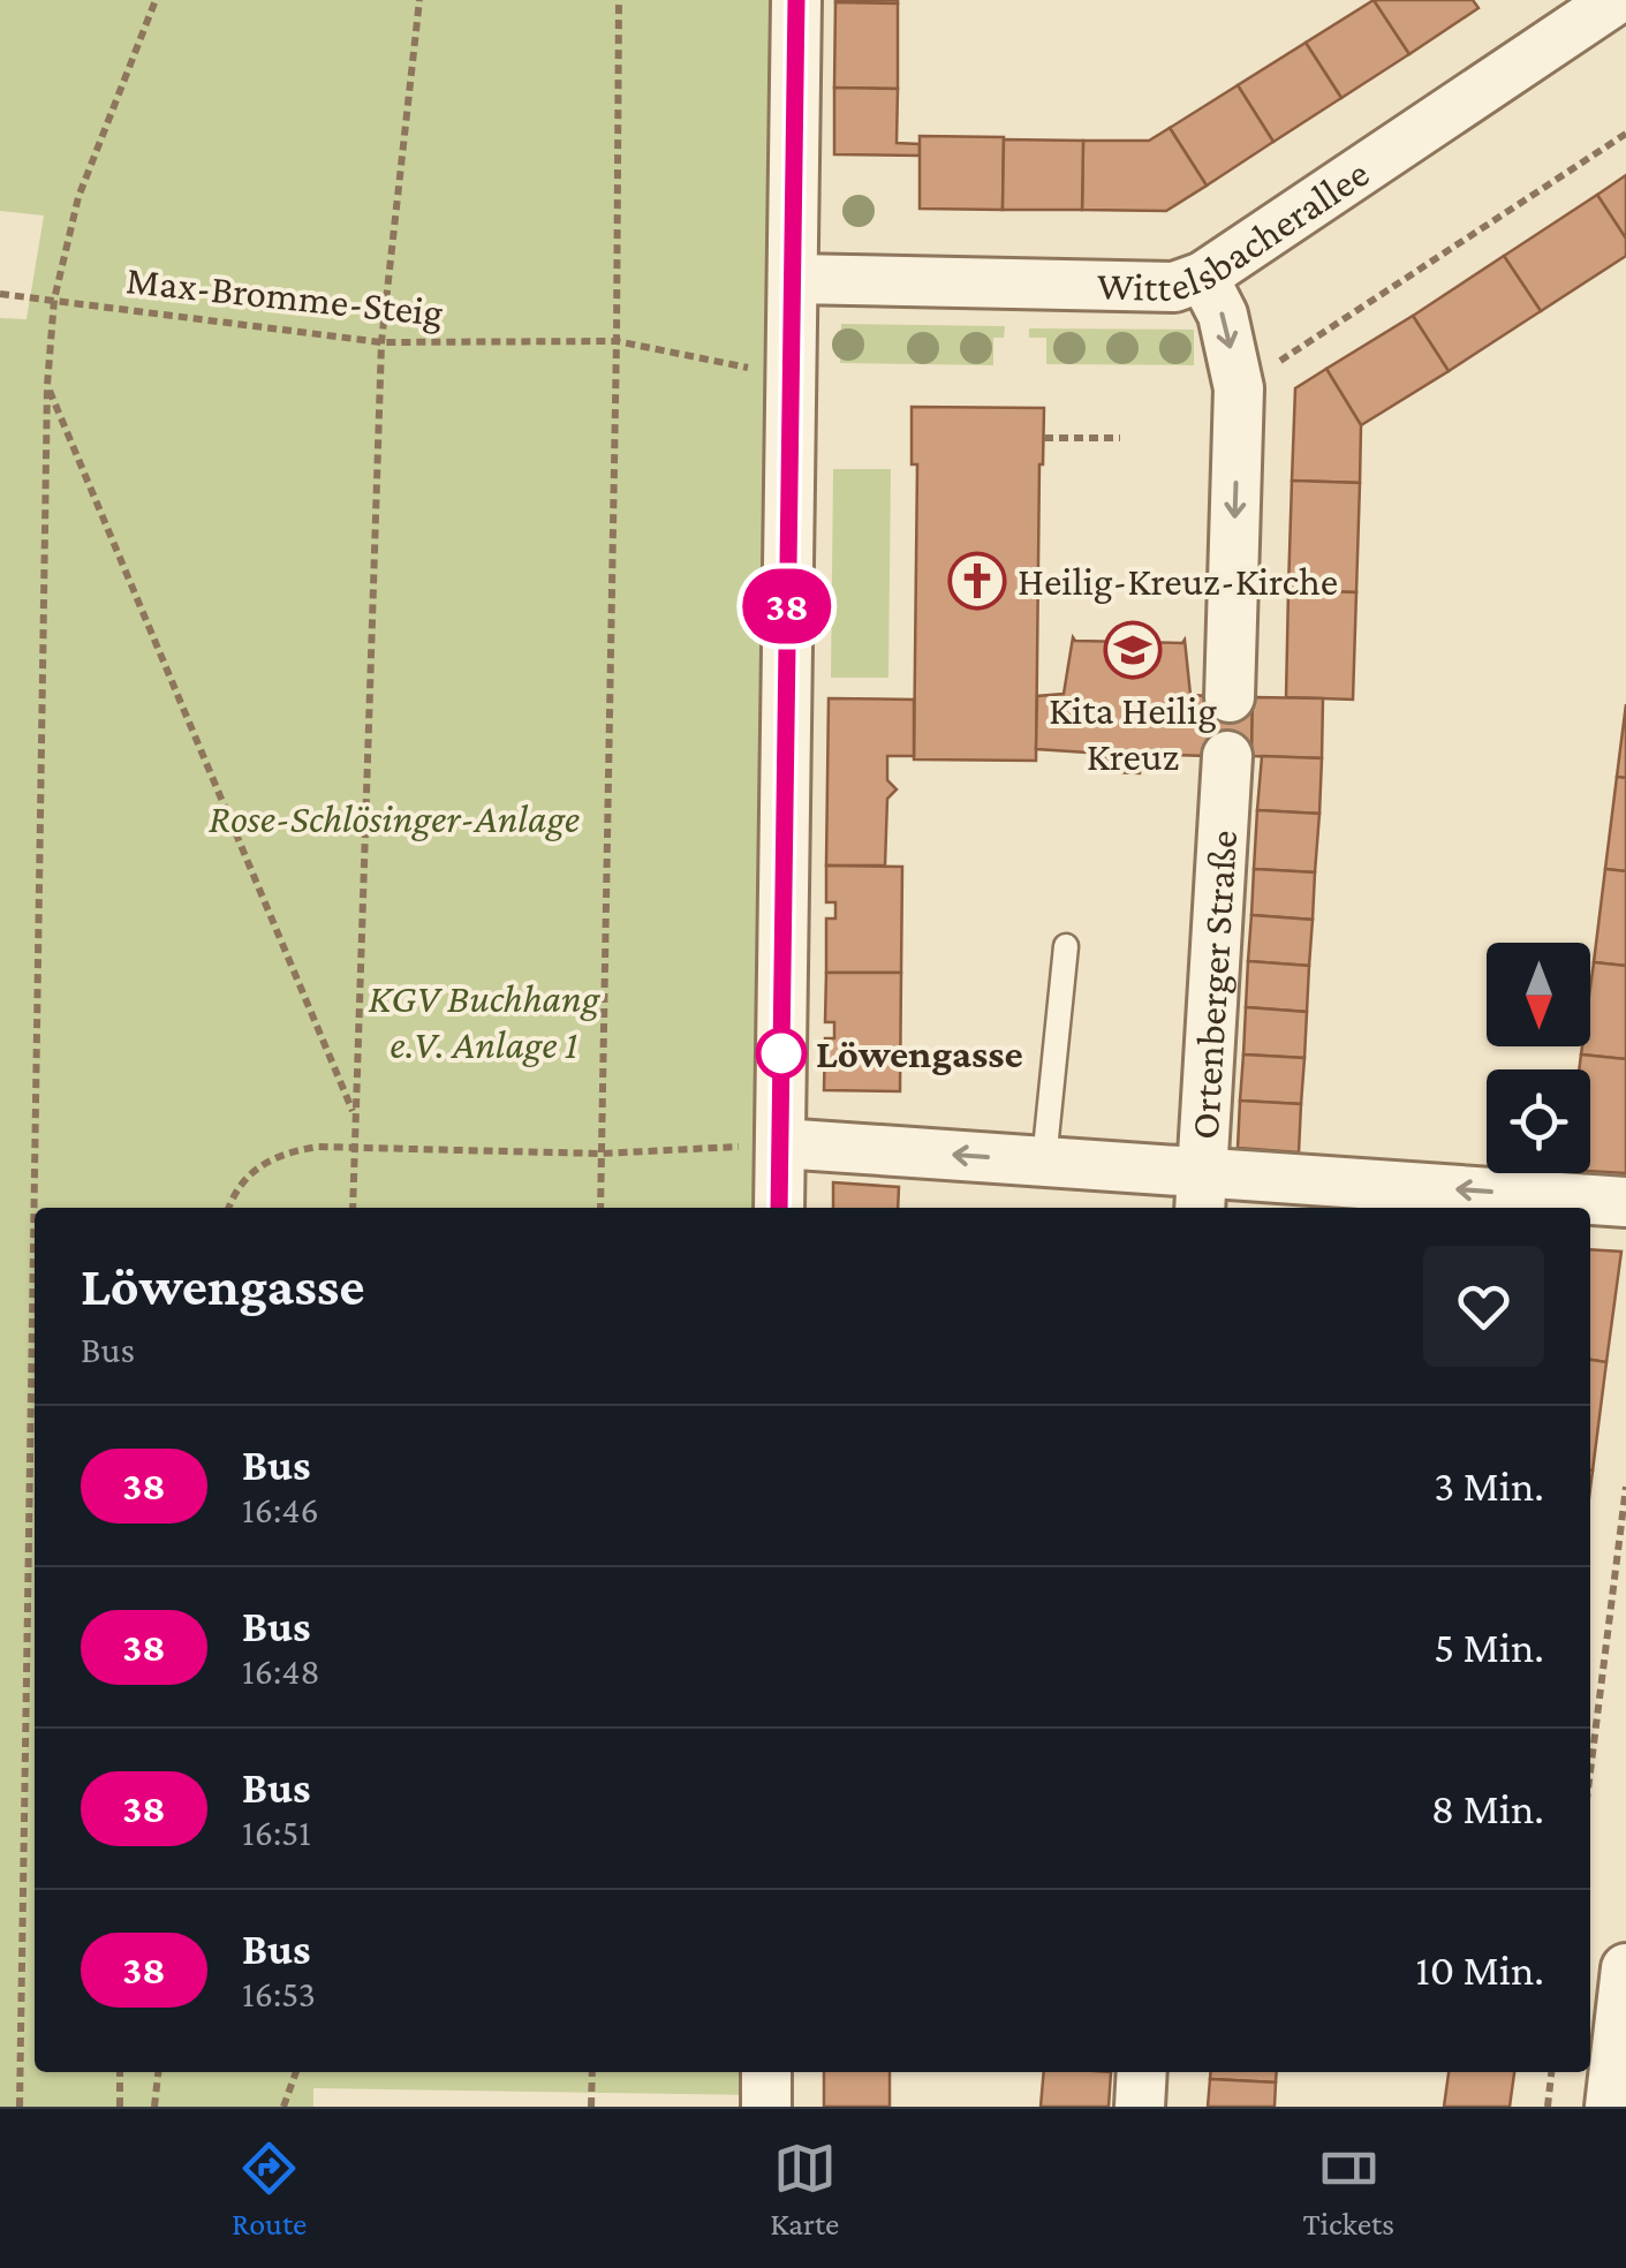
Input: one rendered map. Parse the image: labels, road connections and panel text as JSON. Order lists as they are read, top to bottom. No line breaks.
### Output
{"streets":{"street":["Wittelsbacherallee","Ortenberger Straße"],"path":["Max-Bromme-Steig"]},"parks":["Rose-Schlösinger-Anlage","KGV Buchhang e.V. Anlage 1"],"places":{"church":["Heilig-Kreuz-Kirche"],"school or university":["Kita Heilig Kreuz"],"other":["Löwengasse"]},"lines":["bus line 38"],"north":"bottom","page":{"on_map":"38","heading":["Löwengasse","Bus"],"list":[{"mark":"38","name":"Bus","note":"16:46","value":"3 Min."},{"mark":"38","name":"Bus","note":"16:48","value":"5 Min."},{"mark":"38","name":"Bus","note":"16:51","value":"8 Min."},{"mark":"38","name":"Bus","note":"16:53","value":"10 Min."}],"tabs":["Route","Karte","Tickets"]}}
